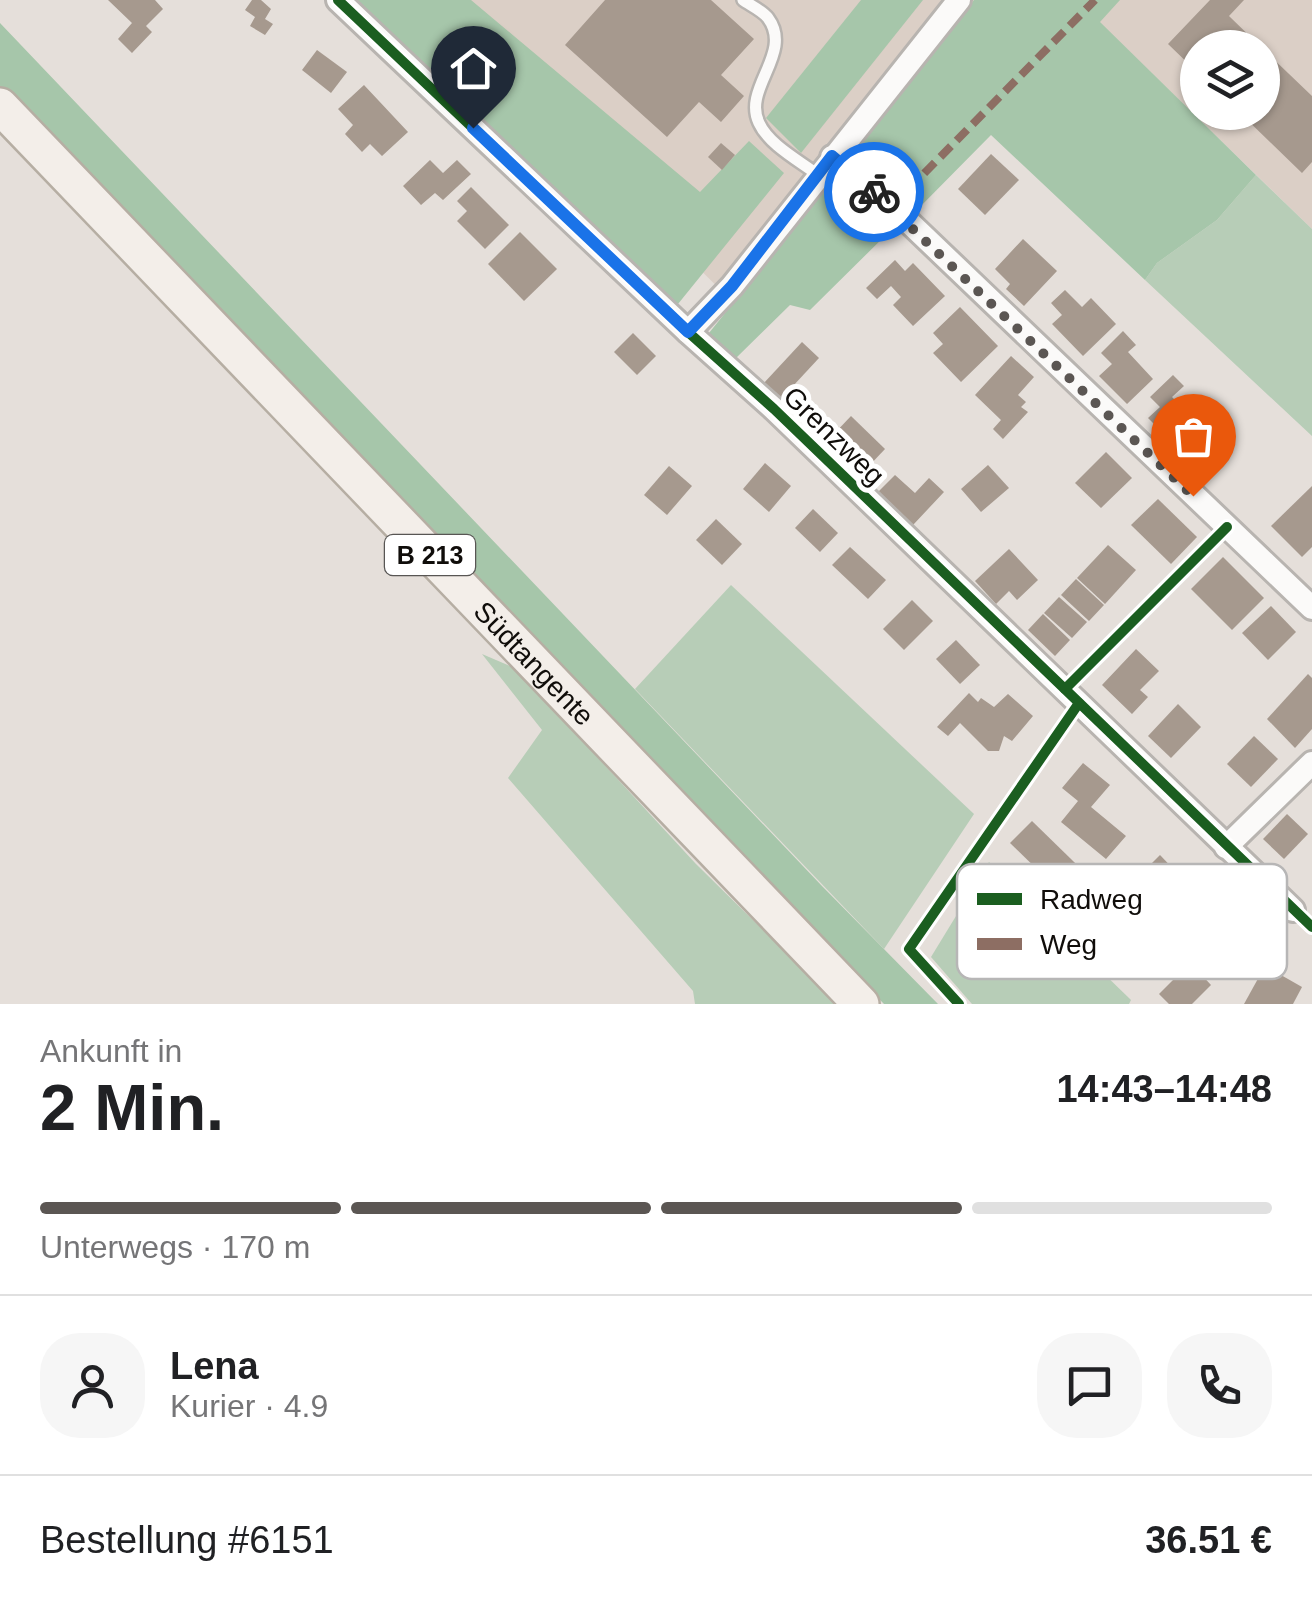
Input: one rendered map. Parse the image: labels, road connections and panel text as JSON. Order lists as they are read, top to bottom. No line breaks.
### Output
{"streets":{"main road":["B 213","Südtangente"],"street":["Grenzweg"]},"legend":["Radweg","Weg"],"page":{"heading":["2 Min.","Ankunft in","14:43–14:48"],"panel":["Lena","Kurier · 4.9","Bestellung #6151","36.51 €"],"bar":"Unterwegs · 170 m"}}
